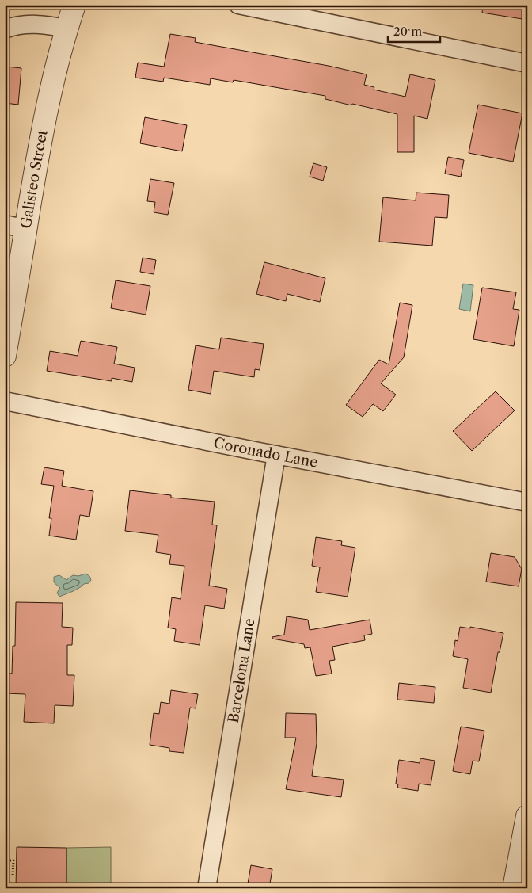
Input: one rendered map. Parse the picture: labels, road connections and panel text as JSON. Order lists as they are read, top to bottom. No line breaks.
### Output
{"streets":{"street":["Galisteo Street","Coronado Lane","Barcelona Lane"]},"crossings":[["Coronado Lane","Barcelona Lane"]],"scale_bar":"20 m"}
